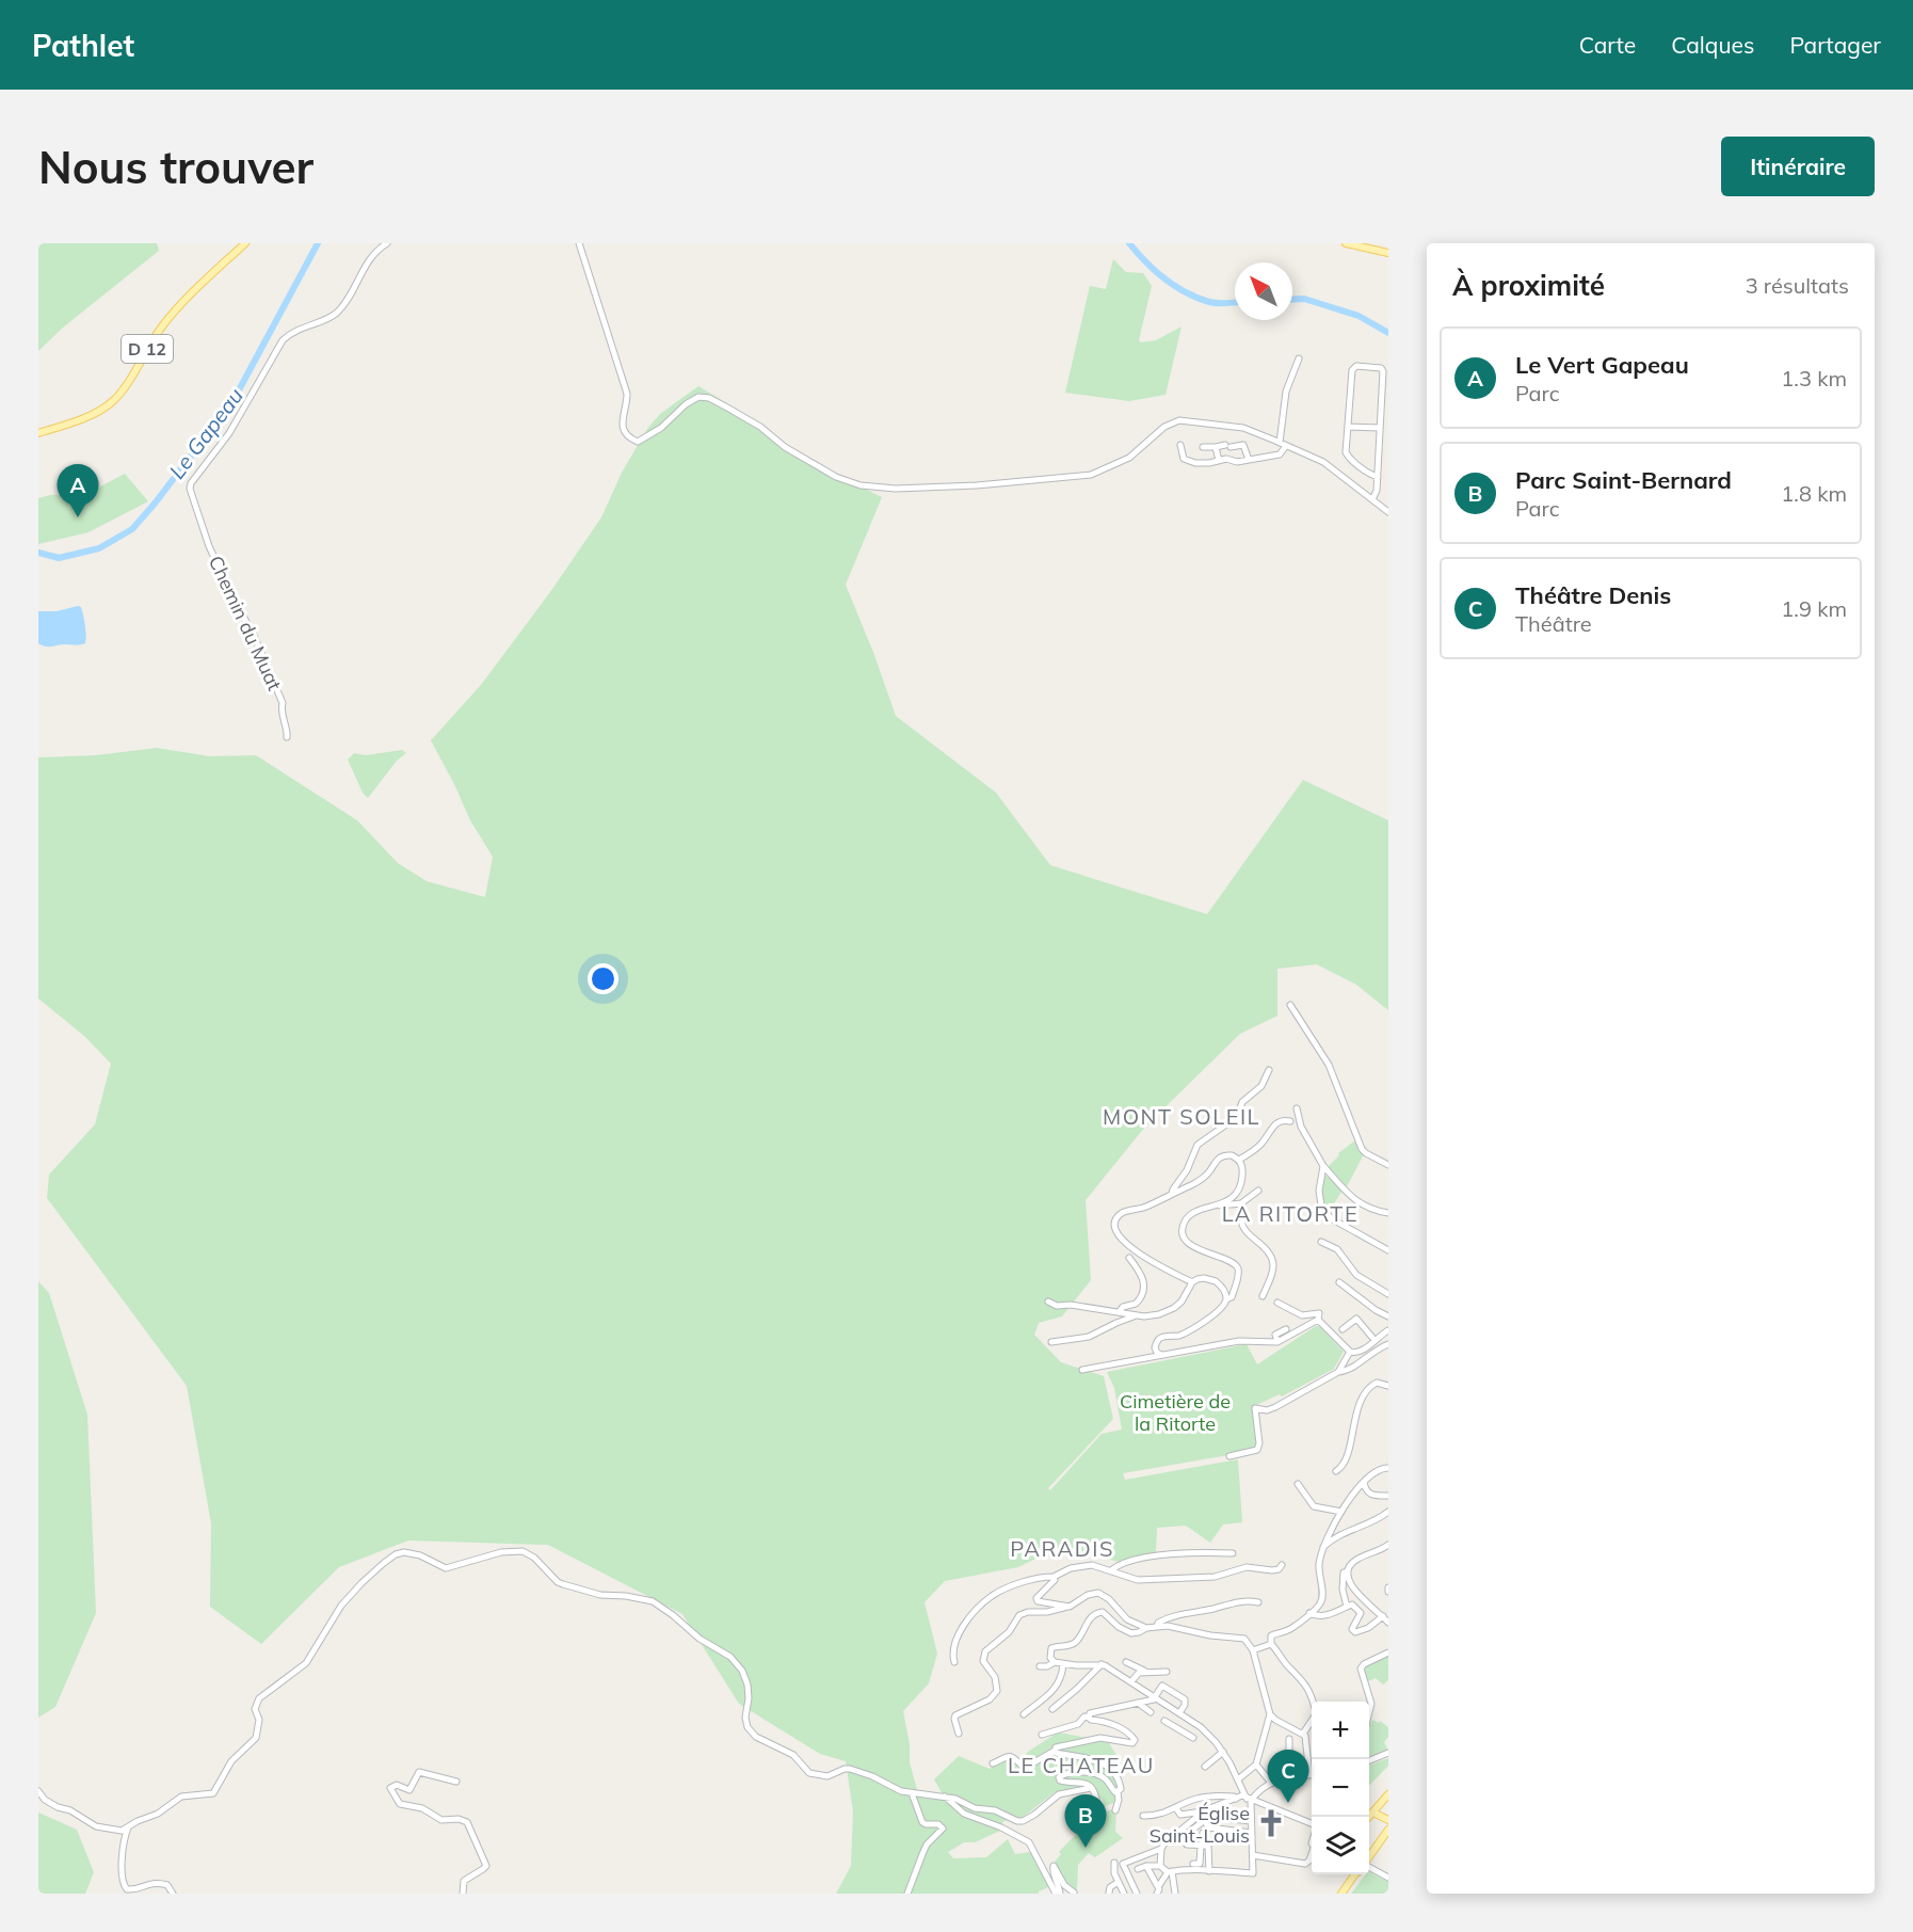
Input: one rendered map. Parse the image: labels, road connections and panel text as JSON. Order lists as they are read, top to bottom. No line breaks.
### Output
{"streets":{"main road":["D 12"],"street":["Chemin du Muat"]},"districts":["MONT SOLEIL","LA RITORTE","PARADIS","LE CHATEAU"],"water":["Le Gapeau"],"parks":["Cimetière de la Ritorte"],"places":{"church":["Église Saint-Louis"]},"north":"top left","page":{"header":"Pathlet","nav":["Carte","Calques","Partager"],"buttons":"Itinéraire","title":"Nous trouver","heading":["À proximité","3 résultats"],"list":[{"mark":"A","name":"Le Vert Gapeau","note":"Parc","value":"1.3 km"},{"mark":"B","name":"Parc Saint-Bernard","note":"Parc","value":"1.8 km"},{"mark":"C","name":"Théâtre Denis","note":"Théâtre","value":"1.9 km"}],"pins":["A","C","B"],"map_buttons":["+","−"]}}
